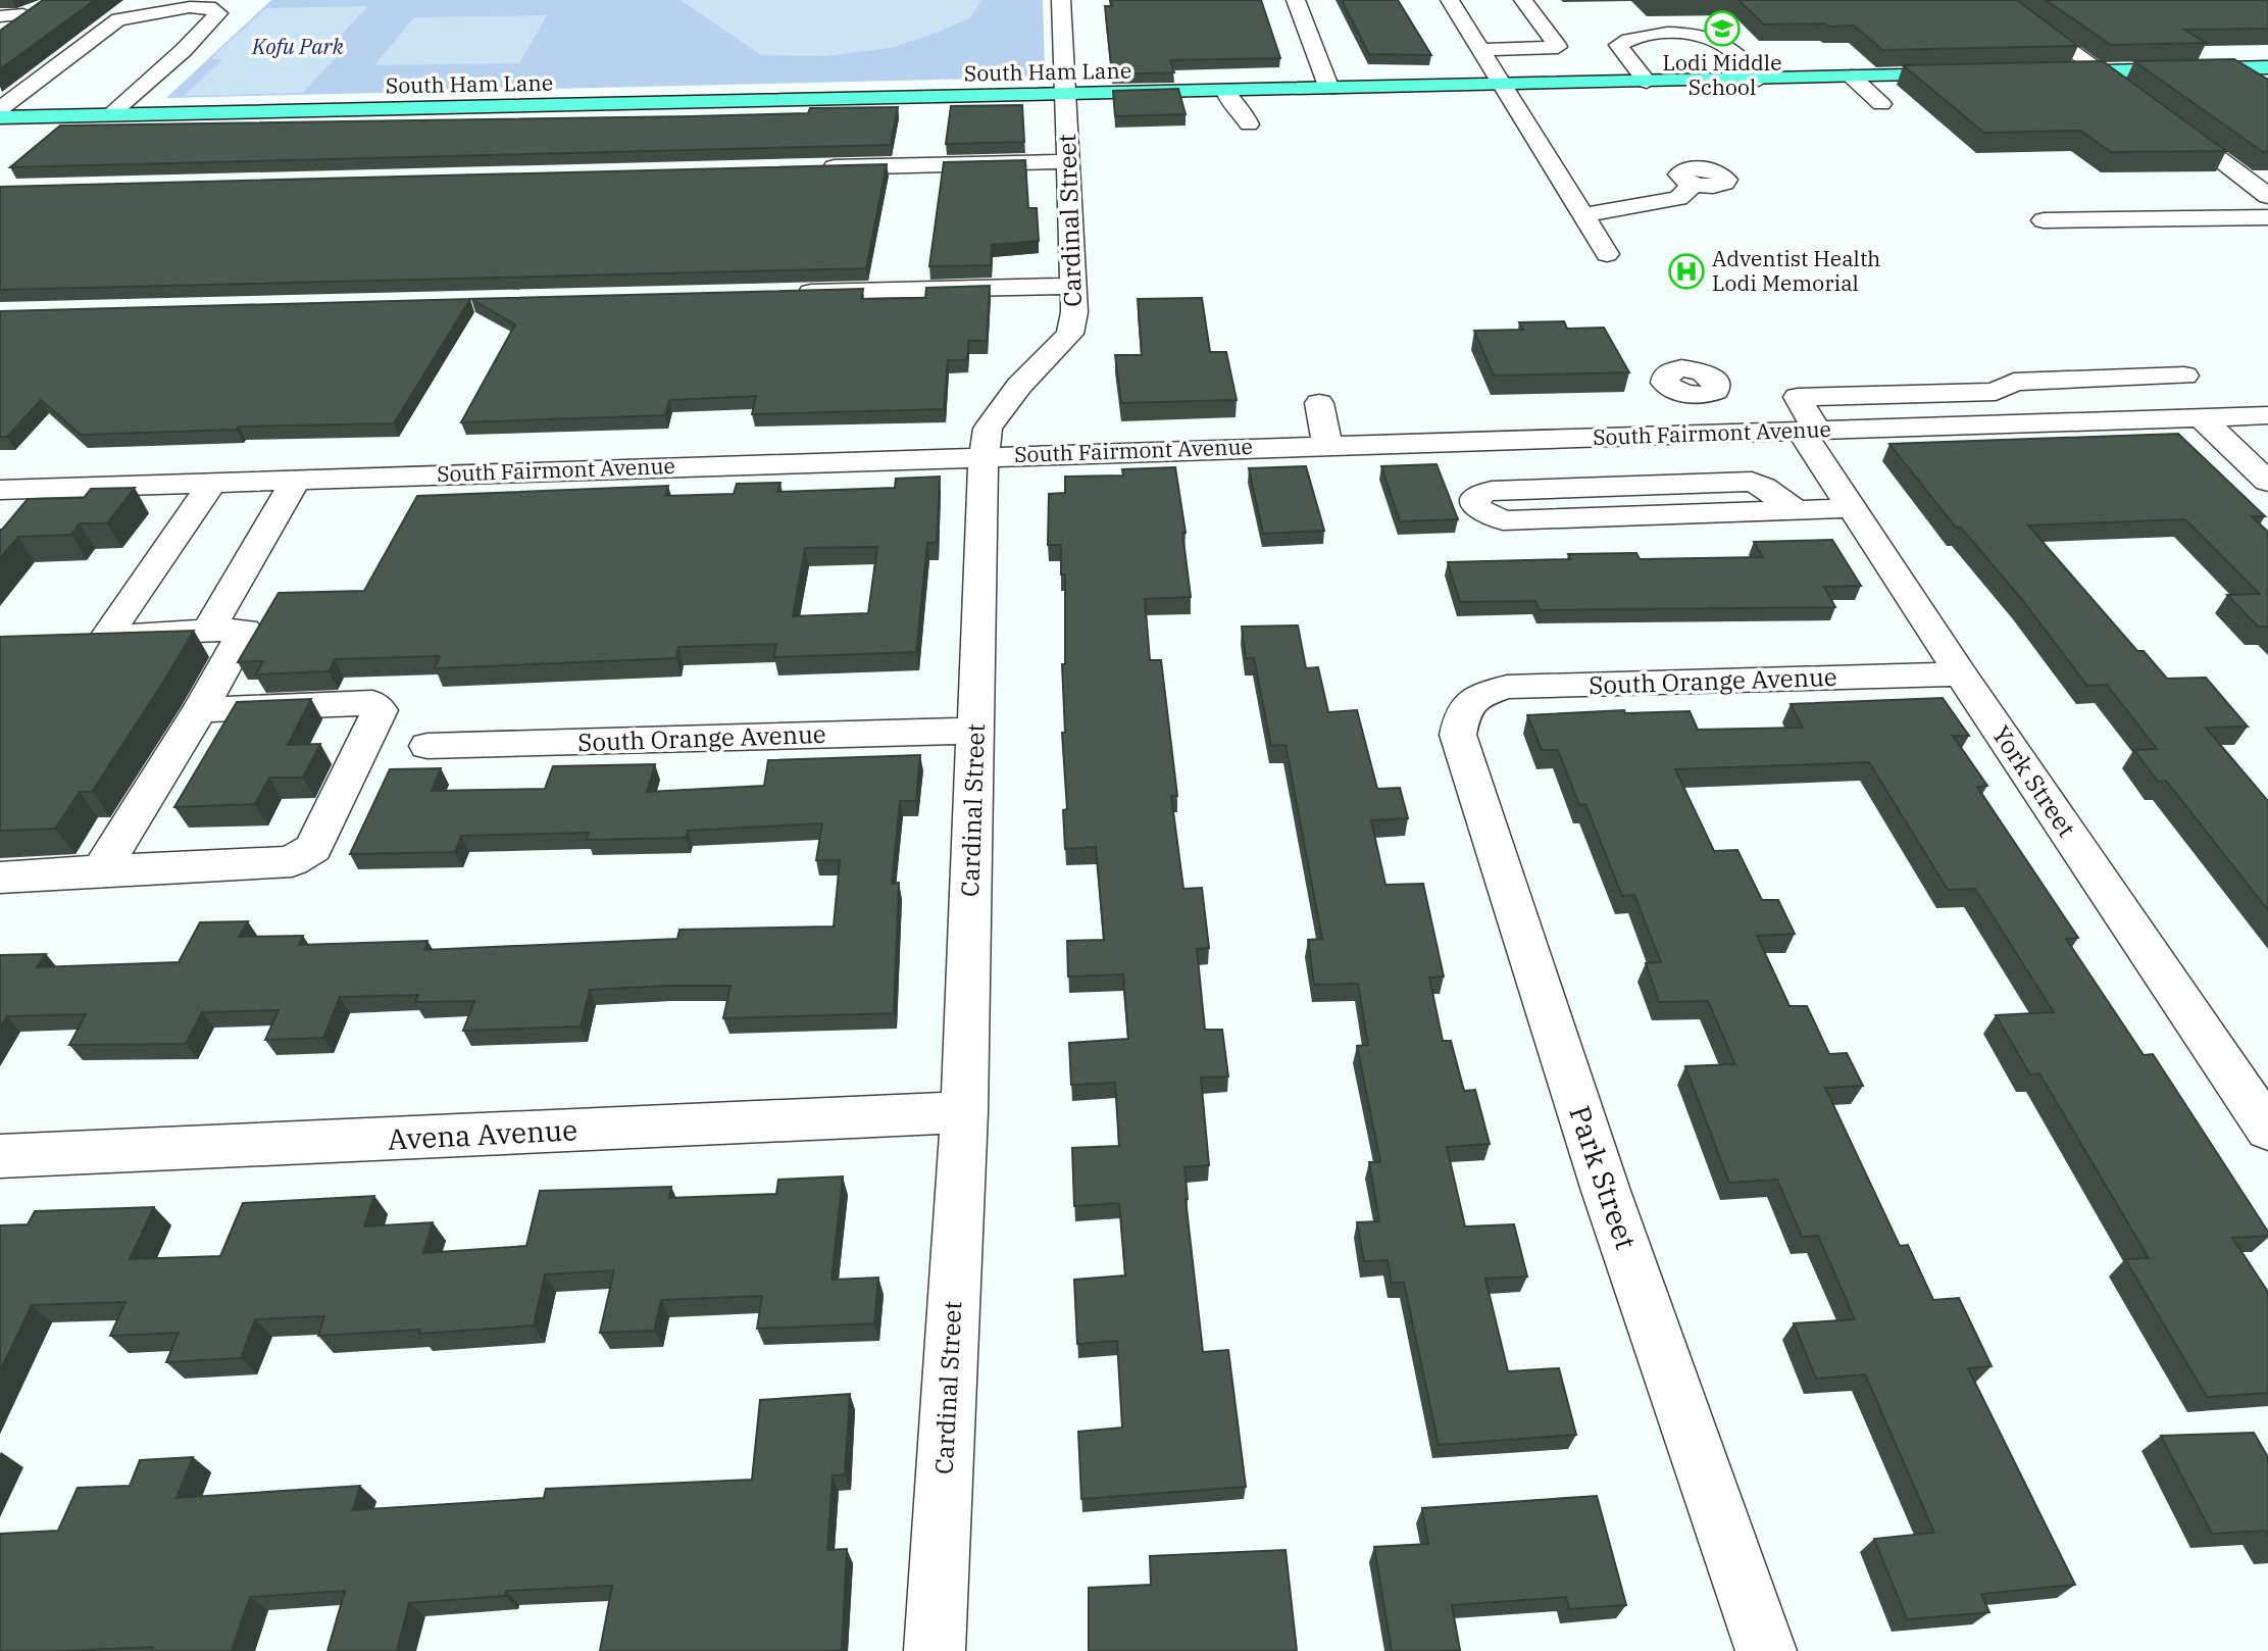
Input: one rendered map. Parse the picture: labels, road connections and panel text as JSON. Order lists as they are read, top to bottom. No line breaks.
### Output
{"streets":{"main road":["South Ham Lane"],"street":["Cardinal Street","South Fairmont Avenue","South Orange Avenue","York Street","Avena Avenue","Park Street"]},"crossings":[["South Ham Lane","Cardinal Street"],["Cardinal Street","South Fairmont Avenue"],["Cardinal Street","South Orange Avenue"],["Cardinal Street","Avena Avenue"],["South Fairmont Avenue","York Street"],["South Orange Avenue","York Street"],["South Orange Avenue","Park Street"]],"parks":["Kofu Park"],"places":{"school or university":["Lodi Middle School"],"hospital":["Adventist Health Lodi Memorial"]}}
